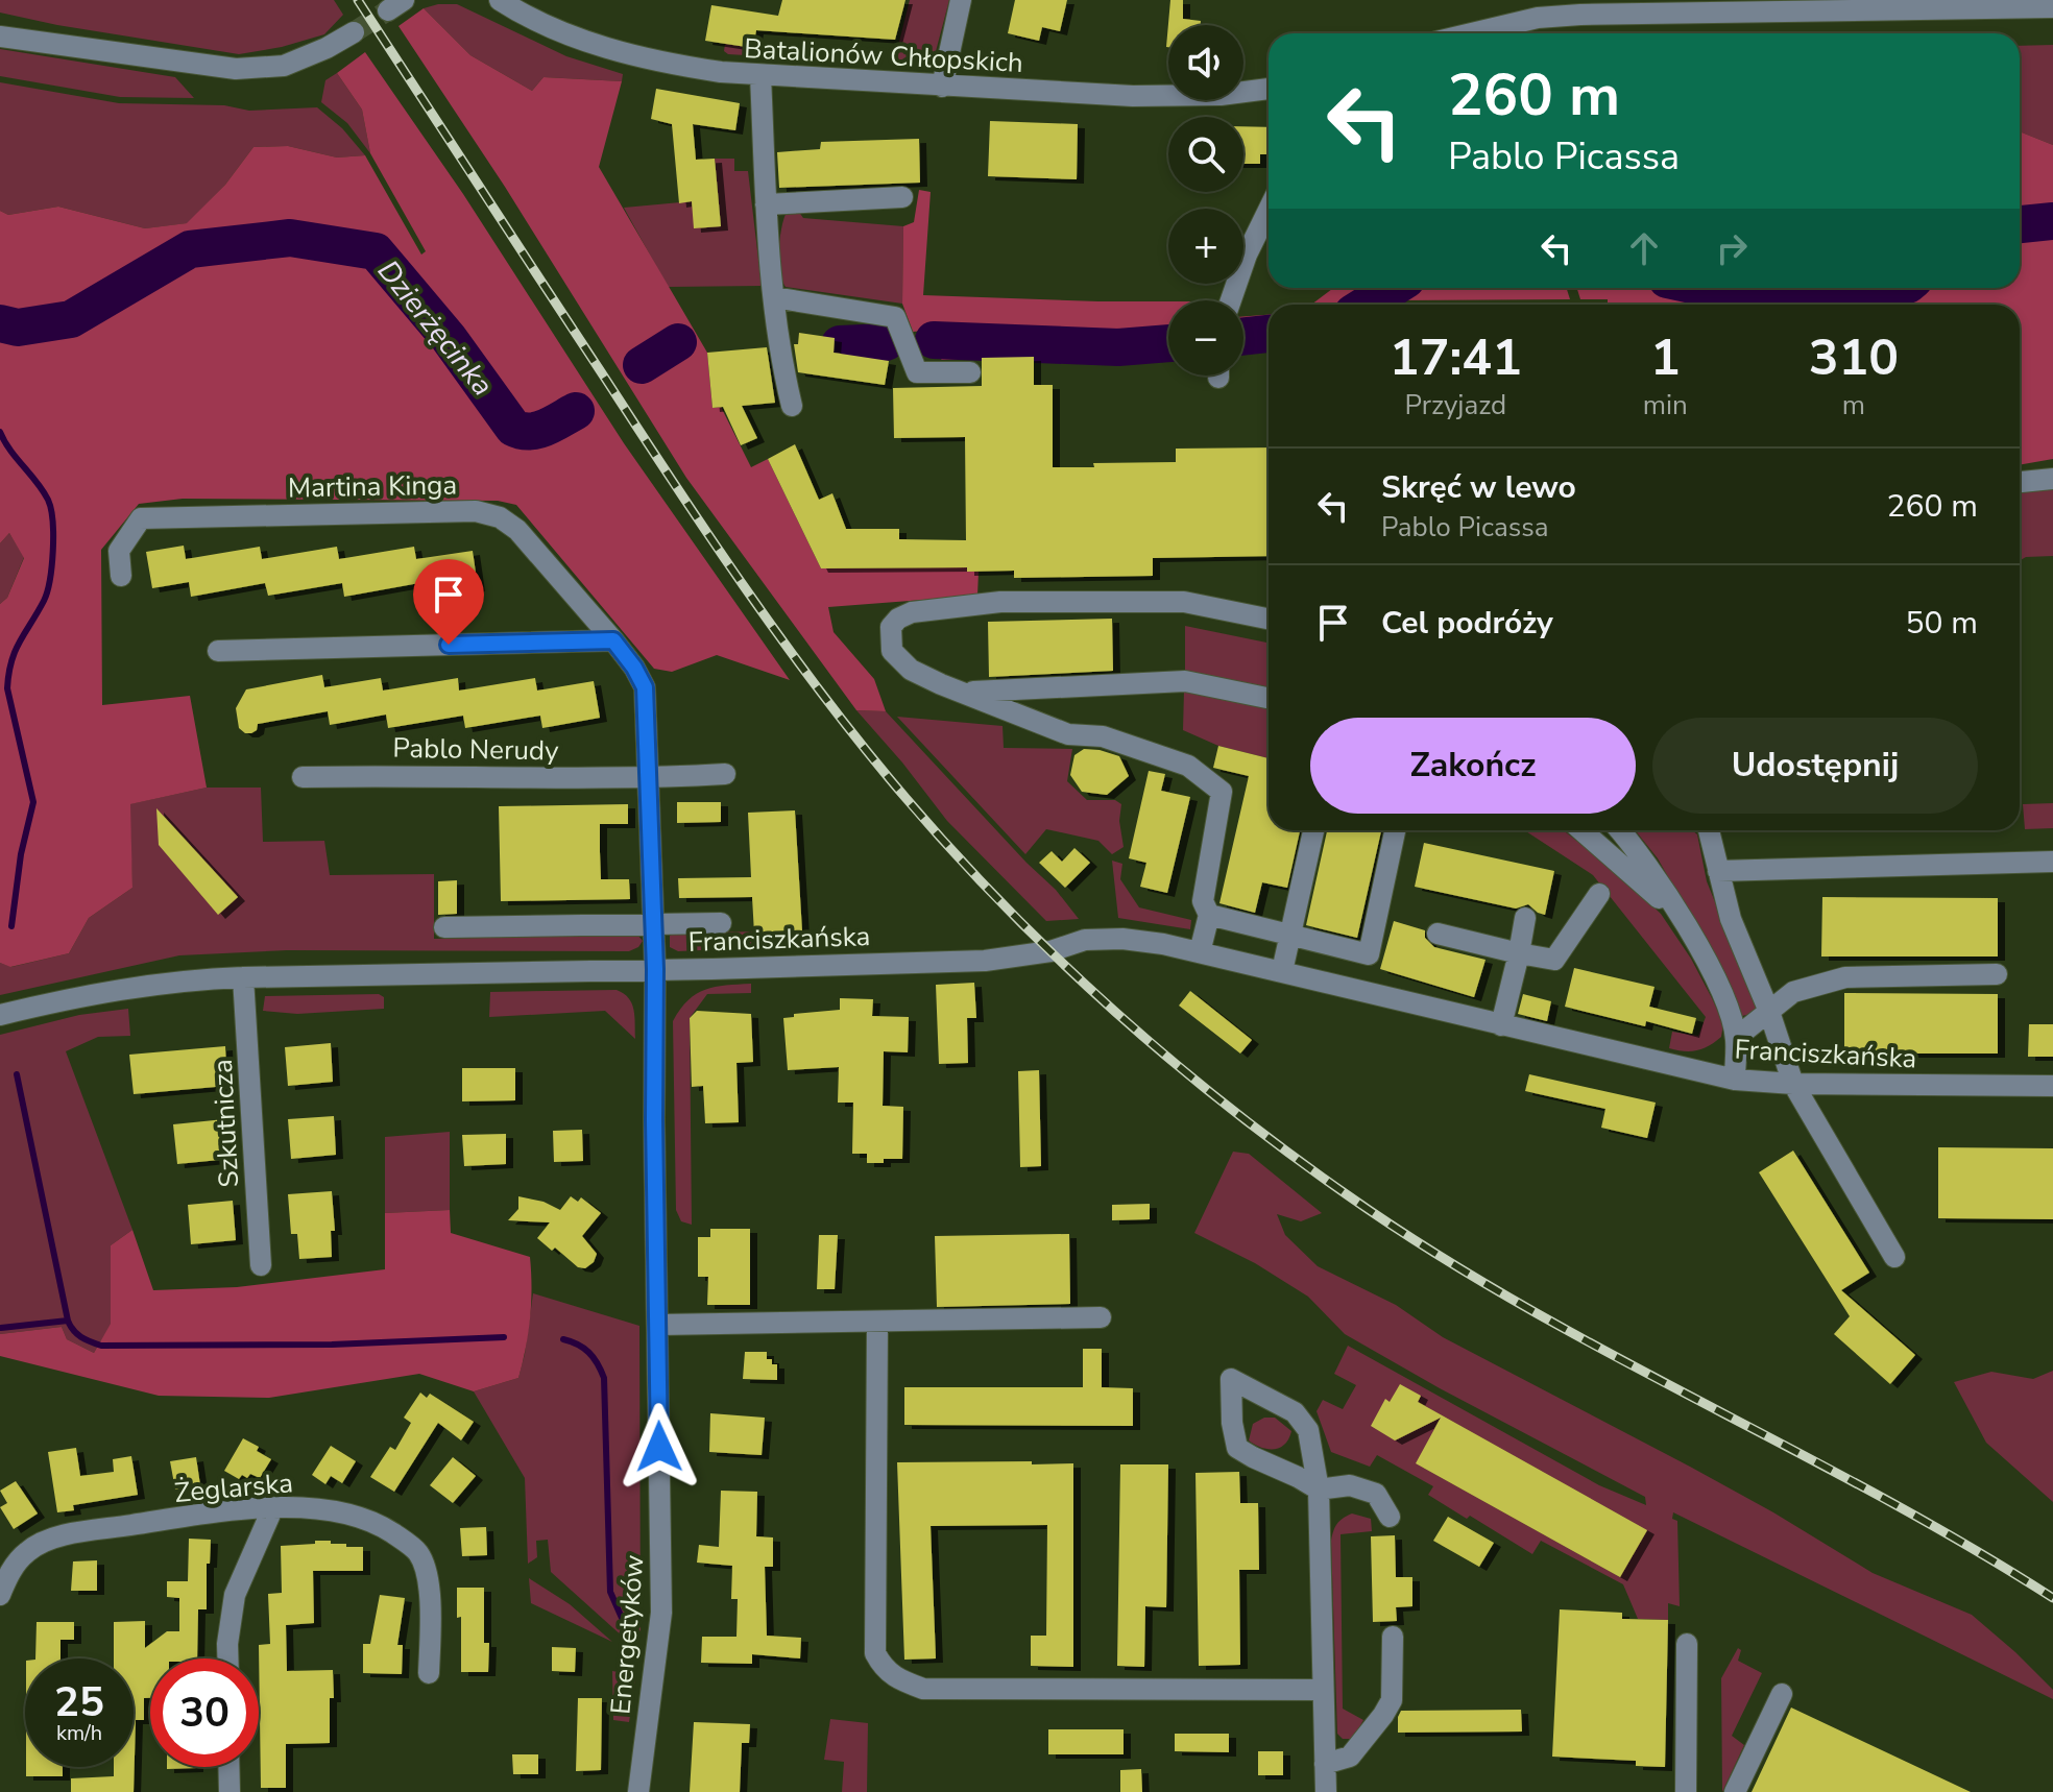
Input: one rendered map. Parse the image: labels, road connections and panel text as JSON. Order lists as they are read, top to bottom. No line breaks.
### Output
{"streets":{"street":["Batalionów Chłopskich","Martina Kinga","Pablo Nerudy","Franciszkańska","Szkutnicza","Żeglarska","Energetyków"]},"crossings":[["Martina Kinga","Energetyków"],["Pablo Nerudy","Energetyków"],["Franciszkańska","Szkutnicza"],["Franciszkańska","Energetyków"]],"water":["Dzierżęcinka"],"page":{"map_buttons":["+","−"],"turn":["260 m","Pablo Picassa"],"eta":["17:41","Przyjazd","1","min","310","m"],"list":[{"name":"Skręć w lewo","note":"Pablo Picassa","value":"260 m"},{"name":"Cel podróży","value":"50 m"}],"buttons":["Zakończ","Udostępnij"],"speed":"25 km/h","limit":"30"}}
